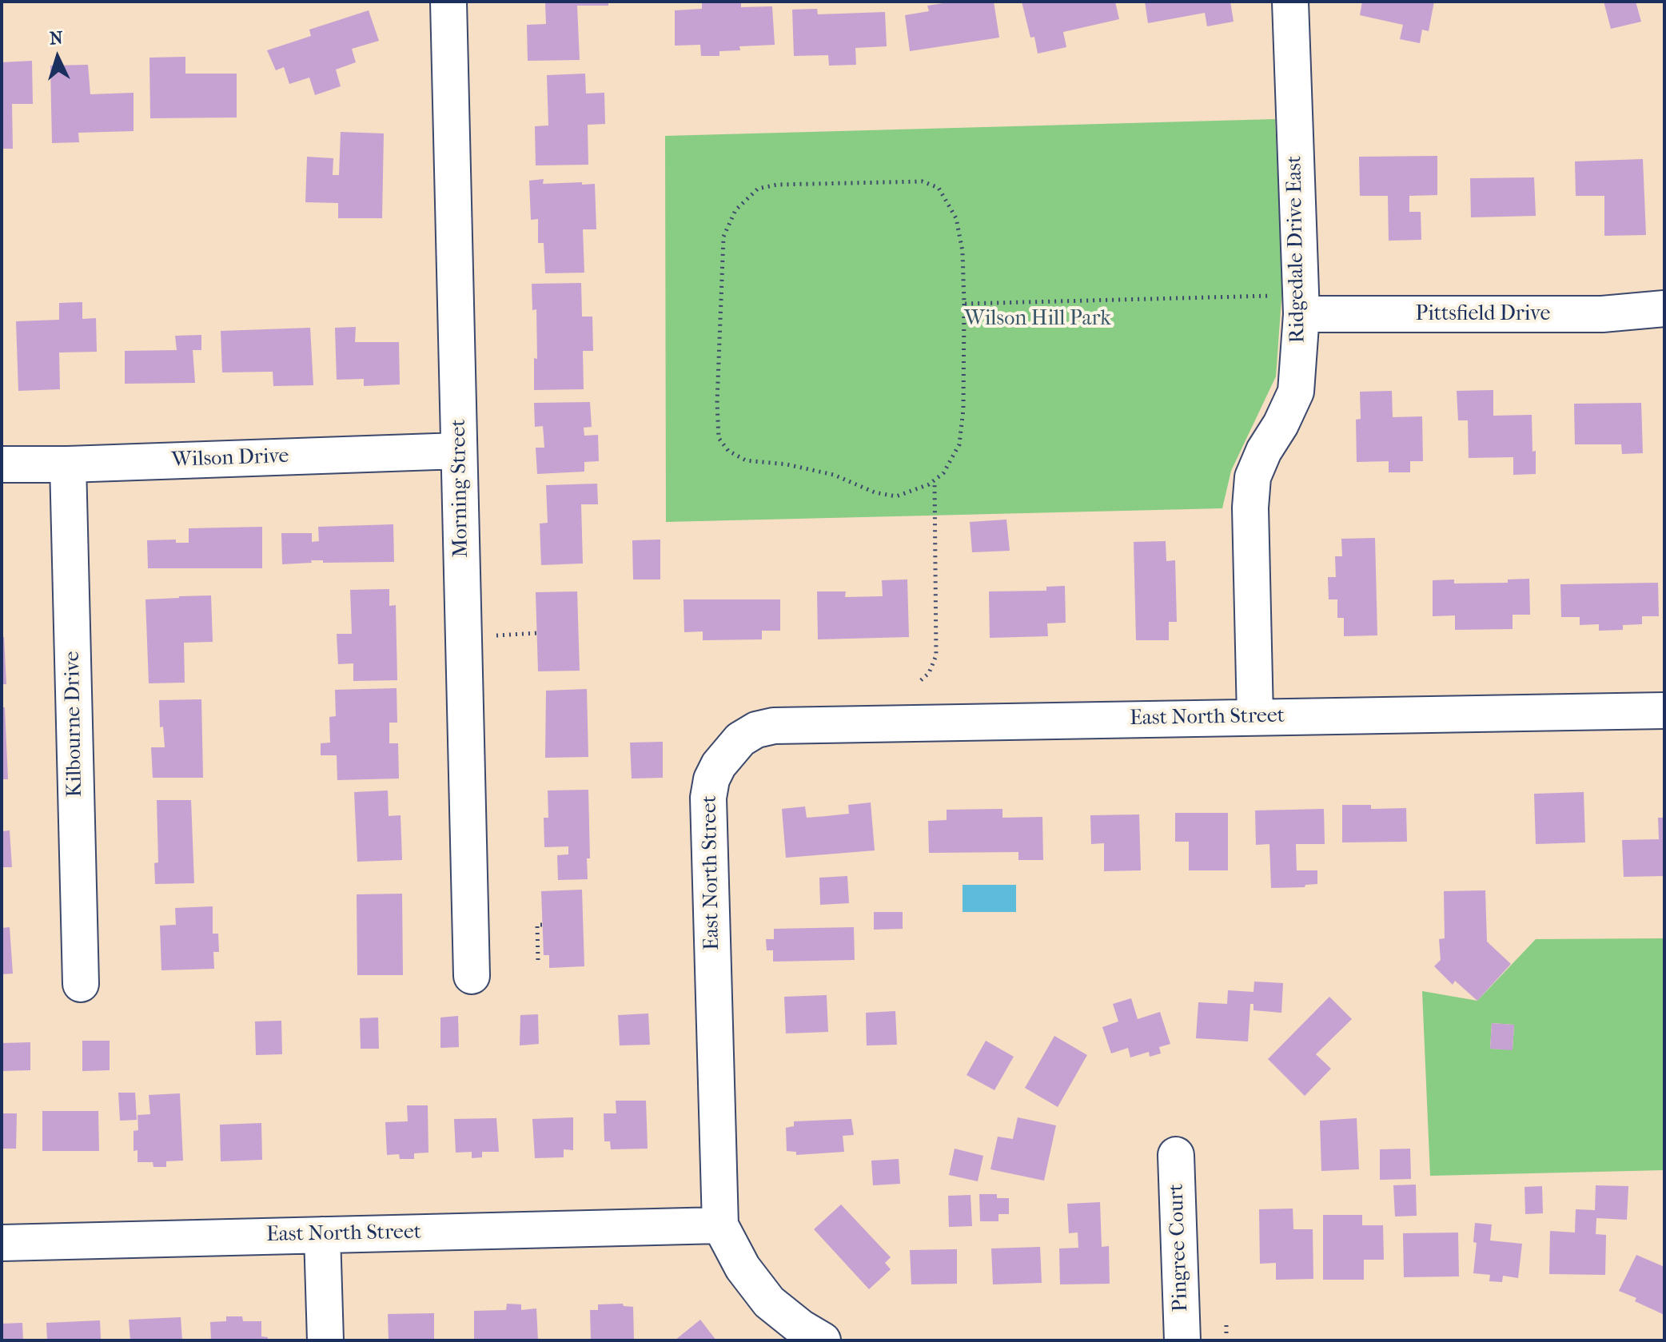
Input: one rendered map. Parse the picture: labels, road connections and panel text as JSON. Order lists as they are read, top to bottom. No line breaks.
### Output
{"streets":{"street":["Ridgedale Drive East","Pittsfield Drive","Wilson Drive","Morning Street","East North Street","Kilbourne Drive","Pingree Court"]},"crossings":[["Ridgedale Drive East","Pittsfield Drive"],["Ridgedale Drive East","East North Street"],["Wilson Drive","Morning Street"],["Wilson Drive","Kilbourne Drive"]],"parks":["Wilson Hill Park"],"north":"top"}
